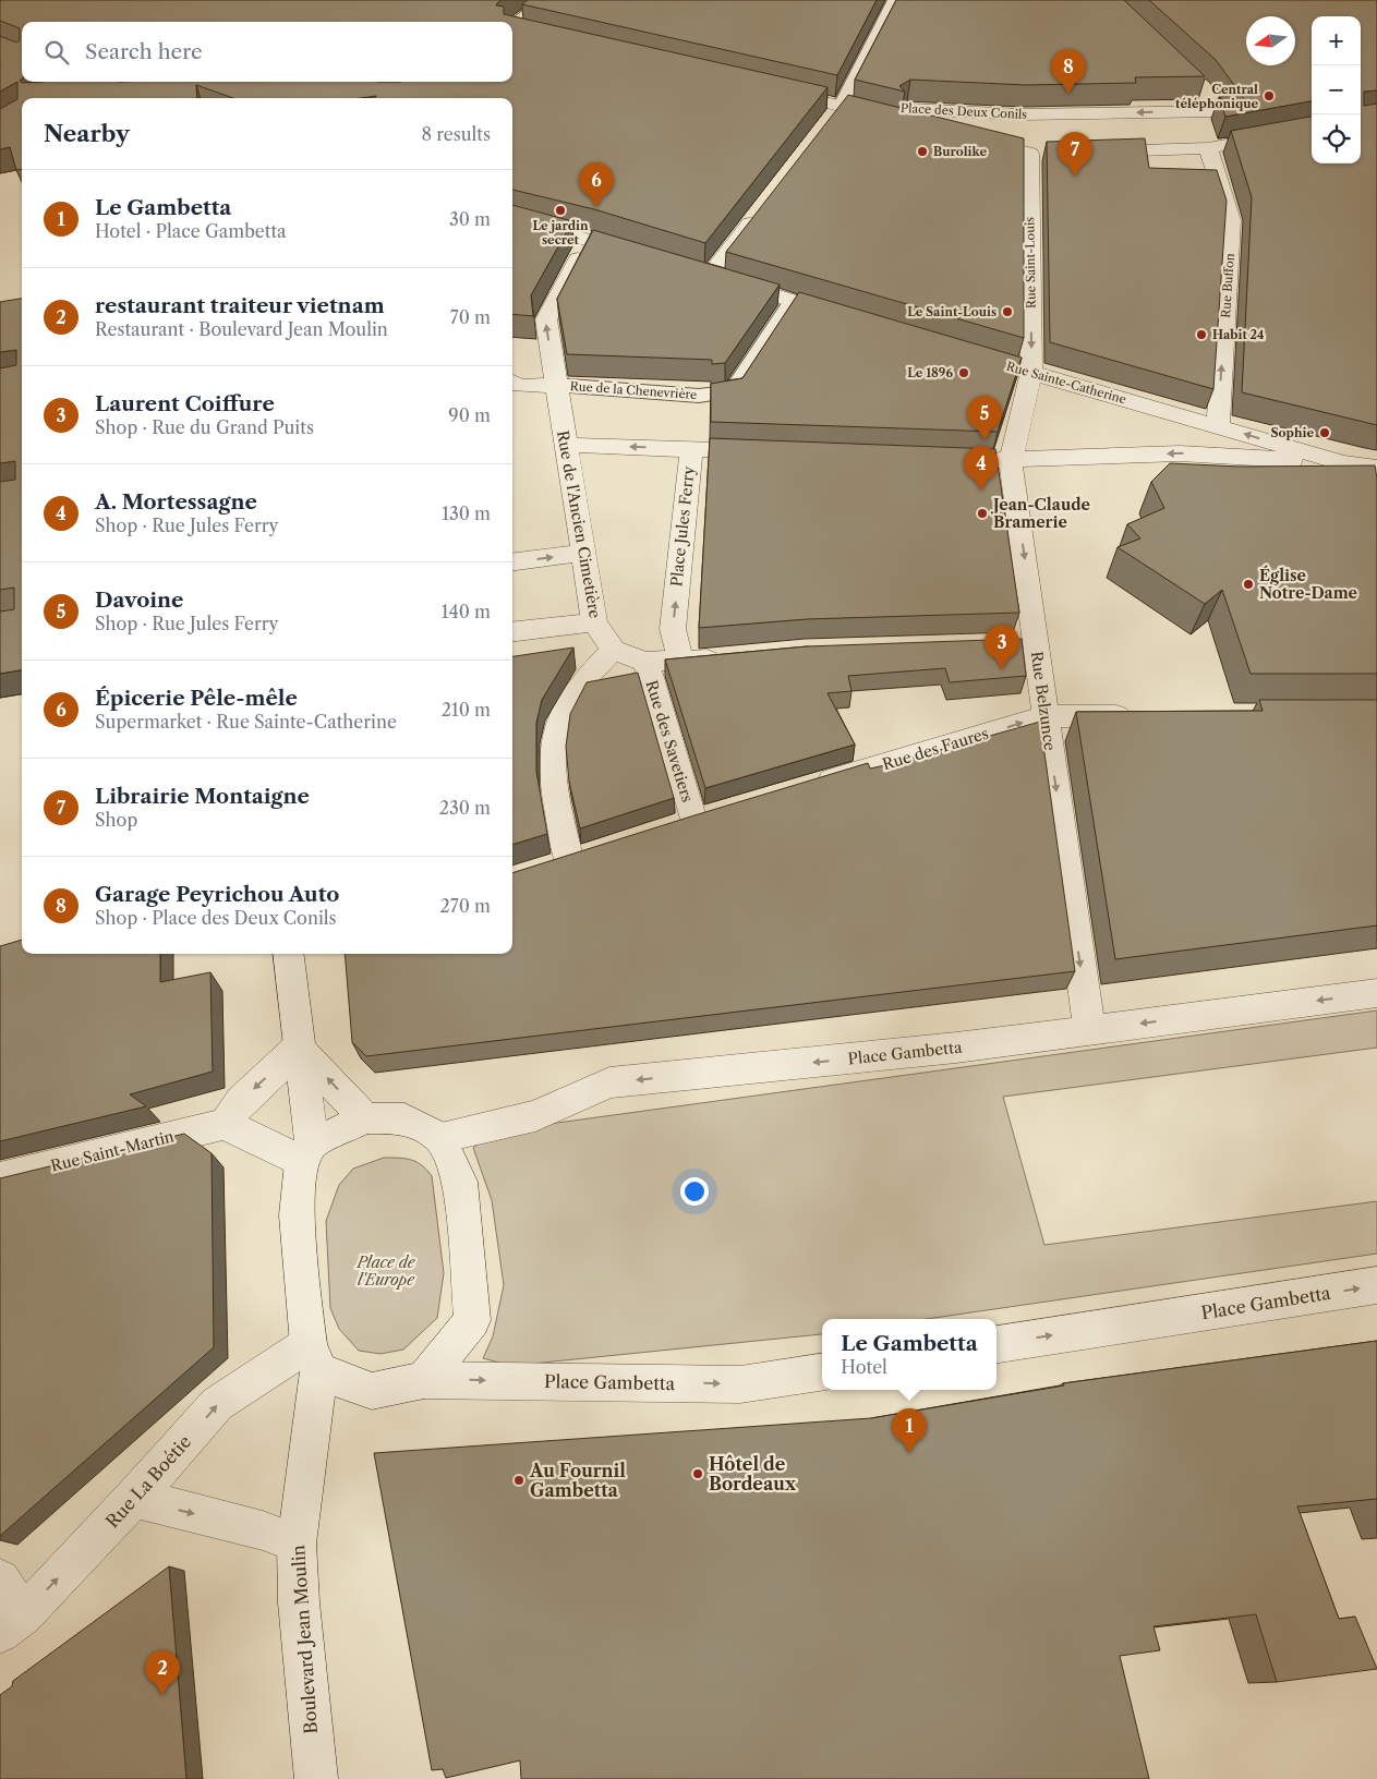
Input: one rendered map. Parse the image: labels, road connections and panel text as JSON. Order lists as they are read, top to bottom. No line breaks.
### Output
{"streets":{"street":["Place des Deux Conils","Rue Saint-Louis","Rue Buffon","Rue Sainte-Catherine","Rue de l'Ancien Cimetière","Place Jules Ferry","Rue Belzunce","Rue des Savetiers","Rue des Faures","Place Gambetta","Rue Saint-Martin","Rue La Boétie","Boulevard Jean Moulin"],"lane":["Rue de la Chenevrière"]},"crossings":[["Place des Deux Conils","Rue Saint-Louis"],["Rue Saint-Louis","Rue Sainte-Catherine"],["Rue Saint-Louis","Rue Belzunce"],["Rue Buffon","Rue Sainte-Catherine"],["Rue Sainte-Catherine","Rue Belzunce"],["Rue de la Chenevrière","Rue de l'Ancien Cimetière"],["Rue de l'Ancien Cimetière","Place Jules Ferry"],["Rue Belzunce","Rue des Faures"],["Rue Belzunce","Place Gambetta"],["Place Gambetta","Rue La Boétie"],["Place Gambetta","Boulevard Jean Moulin"],["Rue La Boétie","Boulevard Jean Moulin"]],"one_way":["Rue Saint-Louis","Rue Buffon","Rue Belzunce","Rue des Faures","Rue La Boétie"],"parks":["Place de l'Europe"],"places":["Central téléphonique","Burolike","Le jardin secret","Le Saint-Louis","Habit 24","Le 1896","Sophie","Jean-Claude Bramerie","Église Notre-Dame","Hôtel de Bordeaux","Au Fournil Gambetta"],"north":"left","page":{"map_buttons":["+","−"],"search":"Search here","pins":["8","7","6","5","4","3","1","2"],"heading":["Nearby","8 results"],"list":[{"mark":"1","name":"Le Gambetta","note":"Hotel · Place Gambetta","value":"30 m"},{"mark":"2","name":"restaurant traiteur vietnam","note":"Restaurant · Boulevard Jean Moulin","value":"70 m"},{"mark":"3","name":"Laurent Coiffure","note":"Shop · Rue du Grand Puits","value":"90 m"},{"mark":"4","name":"A. Mortessagne","note":"Shop · Rue Jules Ferry","value":"130 m"},{"mark":"5","name":"Davoine","note":"Shop · Rue Jules Ferry","value":"140 m"},{"mark":"6","name":"Épicerie Pêle-mêle","note":"Supermarket · Rue Sainte-Catherine","value":"210 m"},{"mark":"7","name":"Librairie Montaigne","note":"Shop","value":"230 m"},{"mark":"8","name":"Garage Peyrichou Auto","note":"Shop · Place des Deux Conils","value":"270 m"}],"popup":["Le Gambetta","Hotel"]}}
